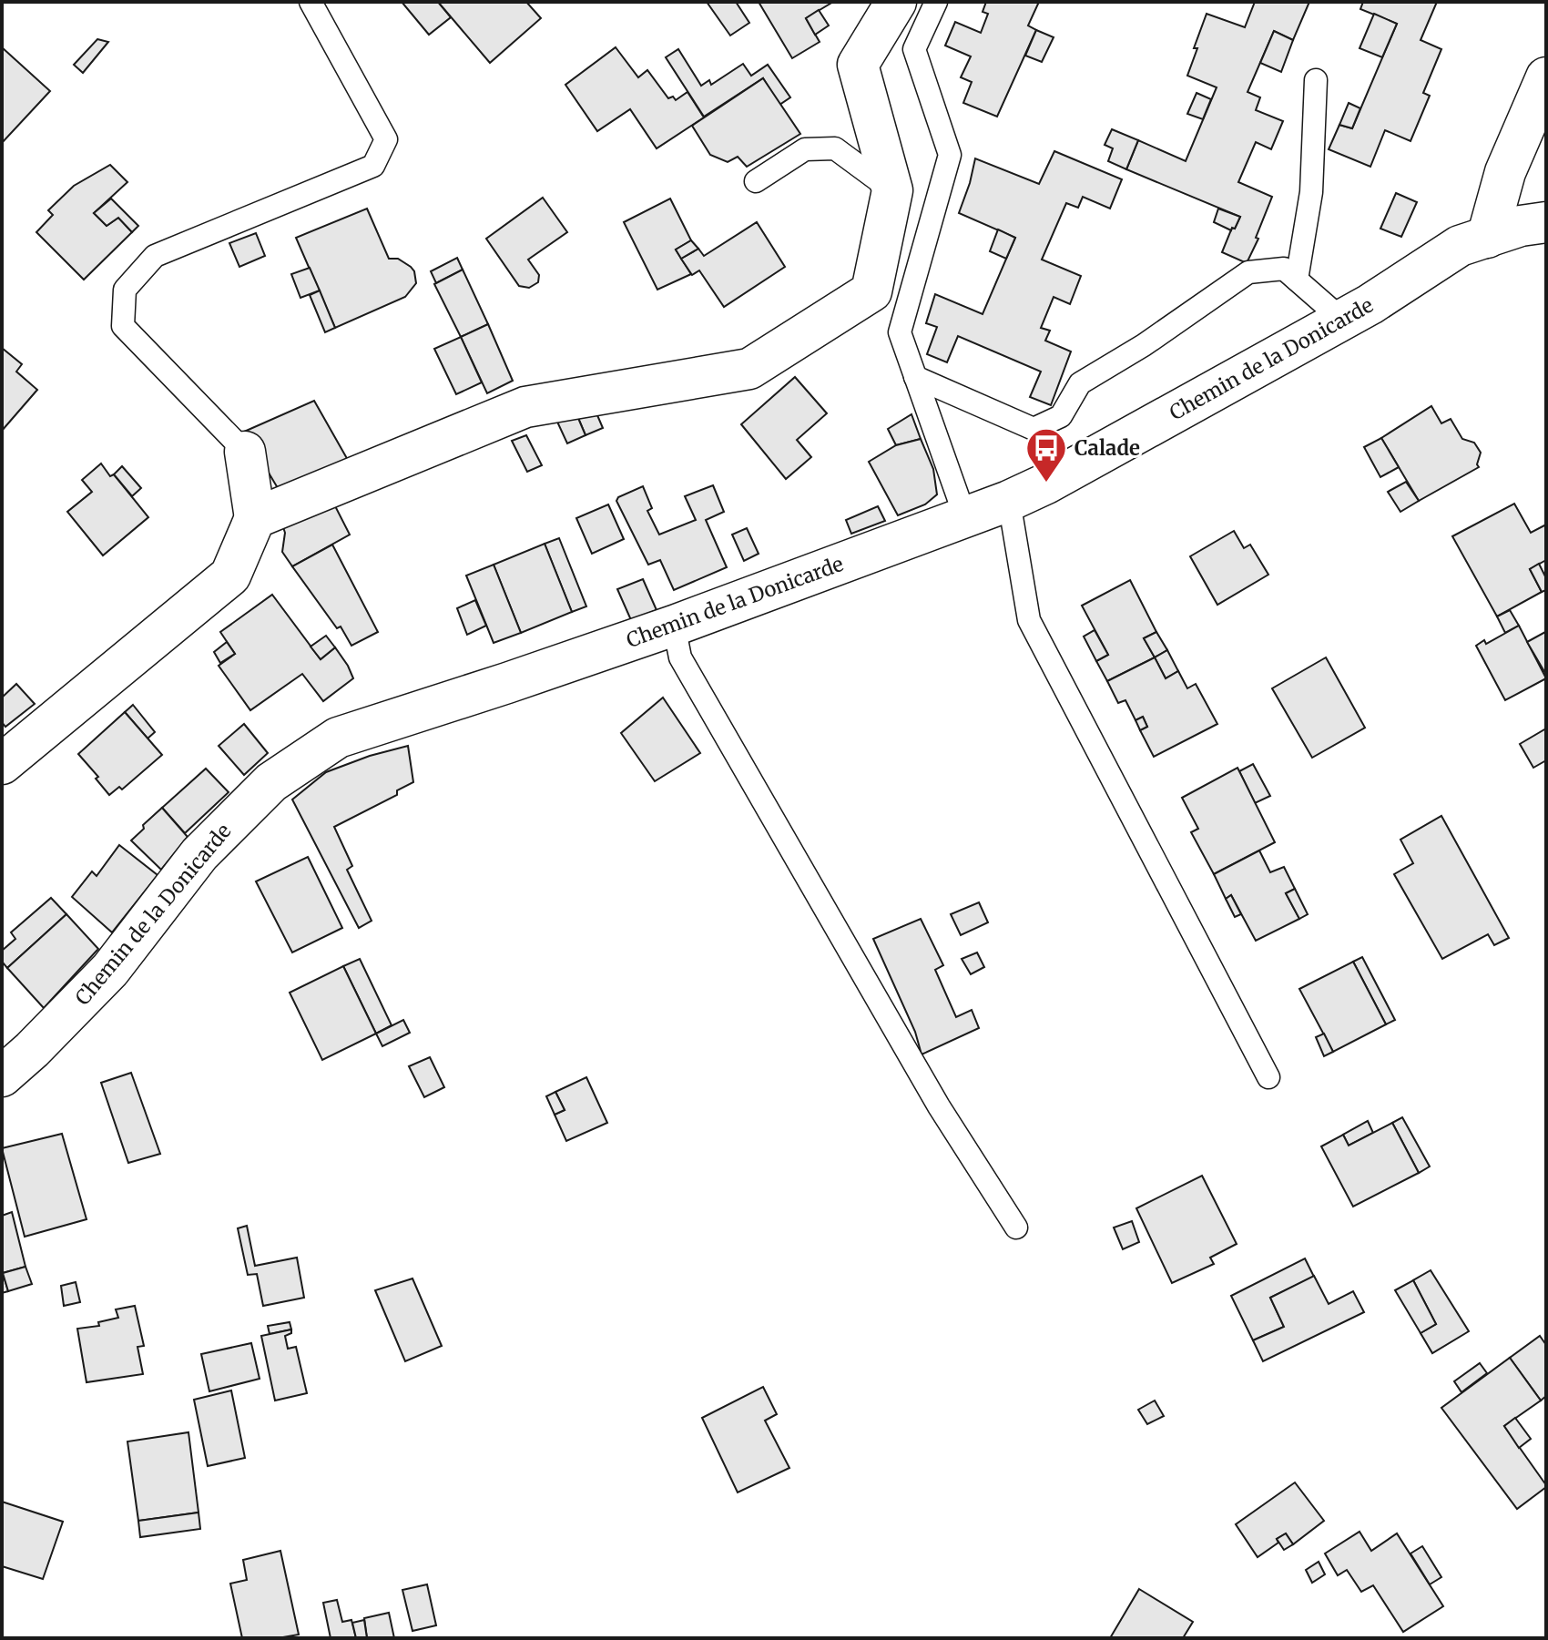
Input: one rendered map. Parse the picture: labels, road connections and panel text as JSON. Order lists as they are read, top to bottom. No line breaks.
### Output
{"streets":{"street":["Chemin de la Donicarde"]},"places":{"bus stop":["Calade"]}}
